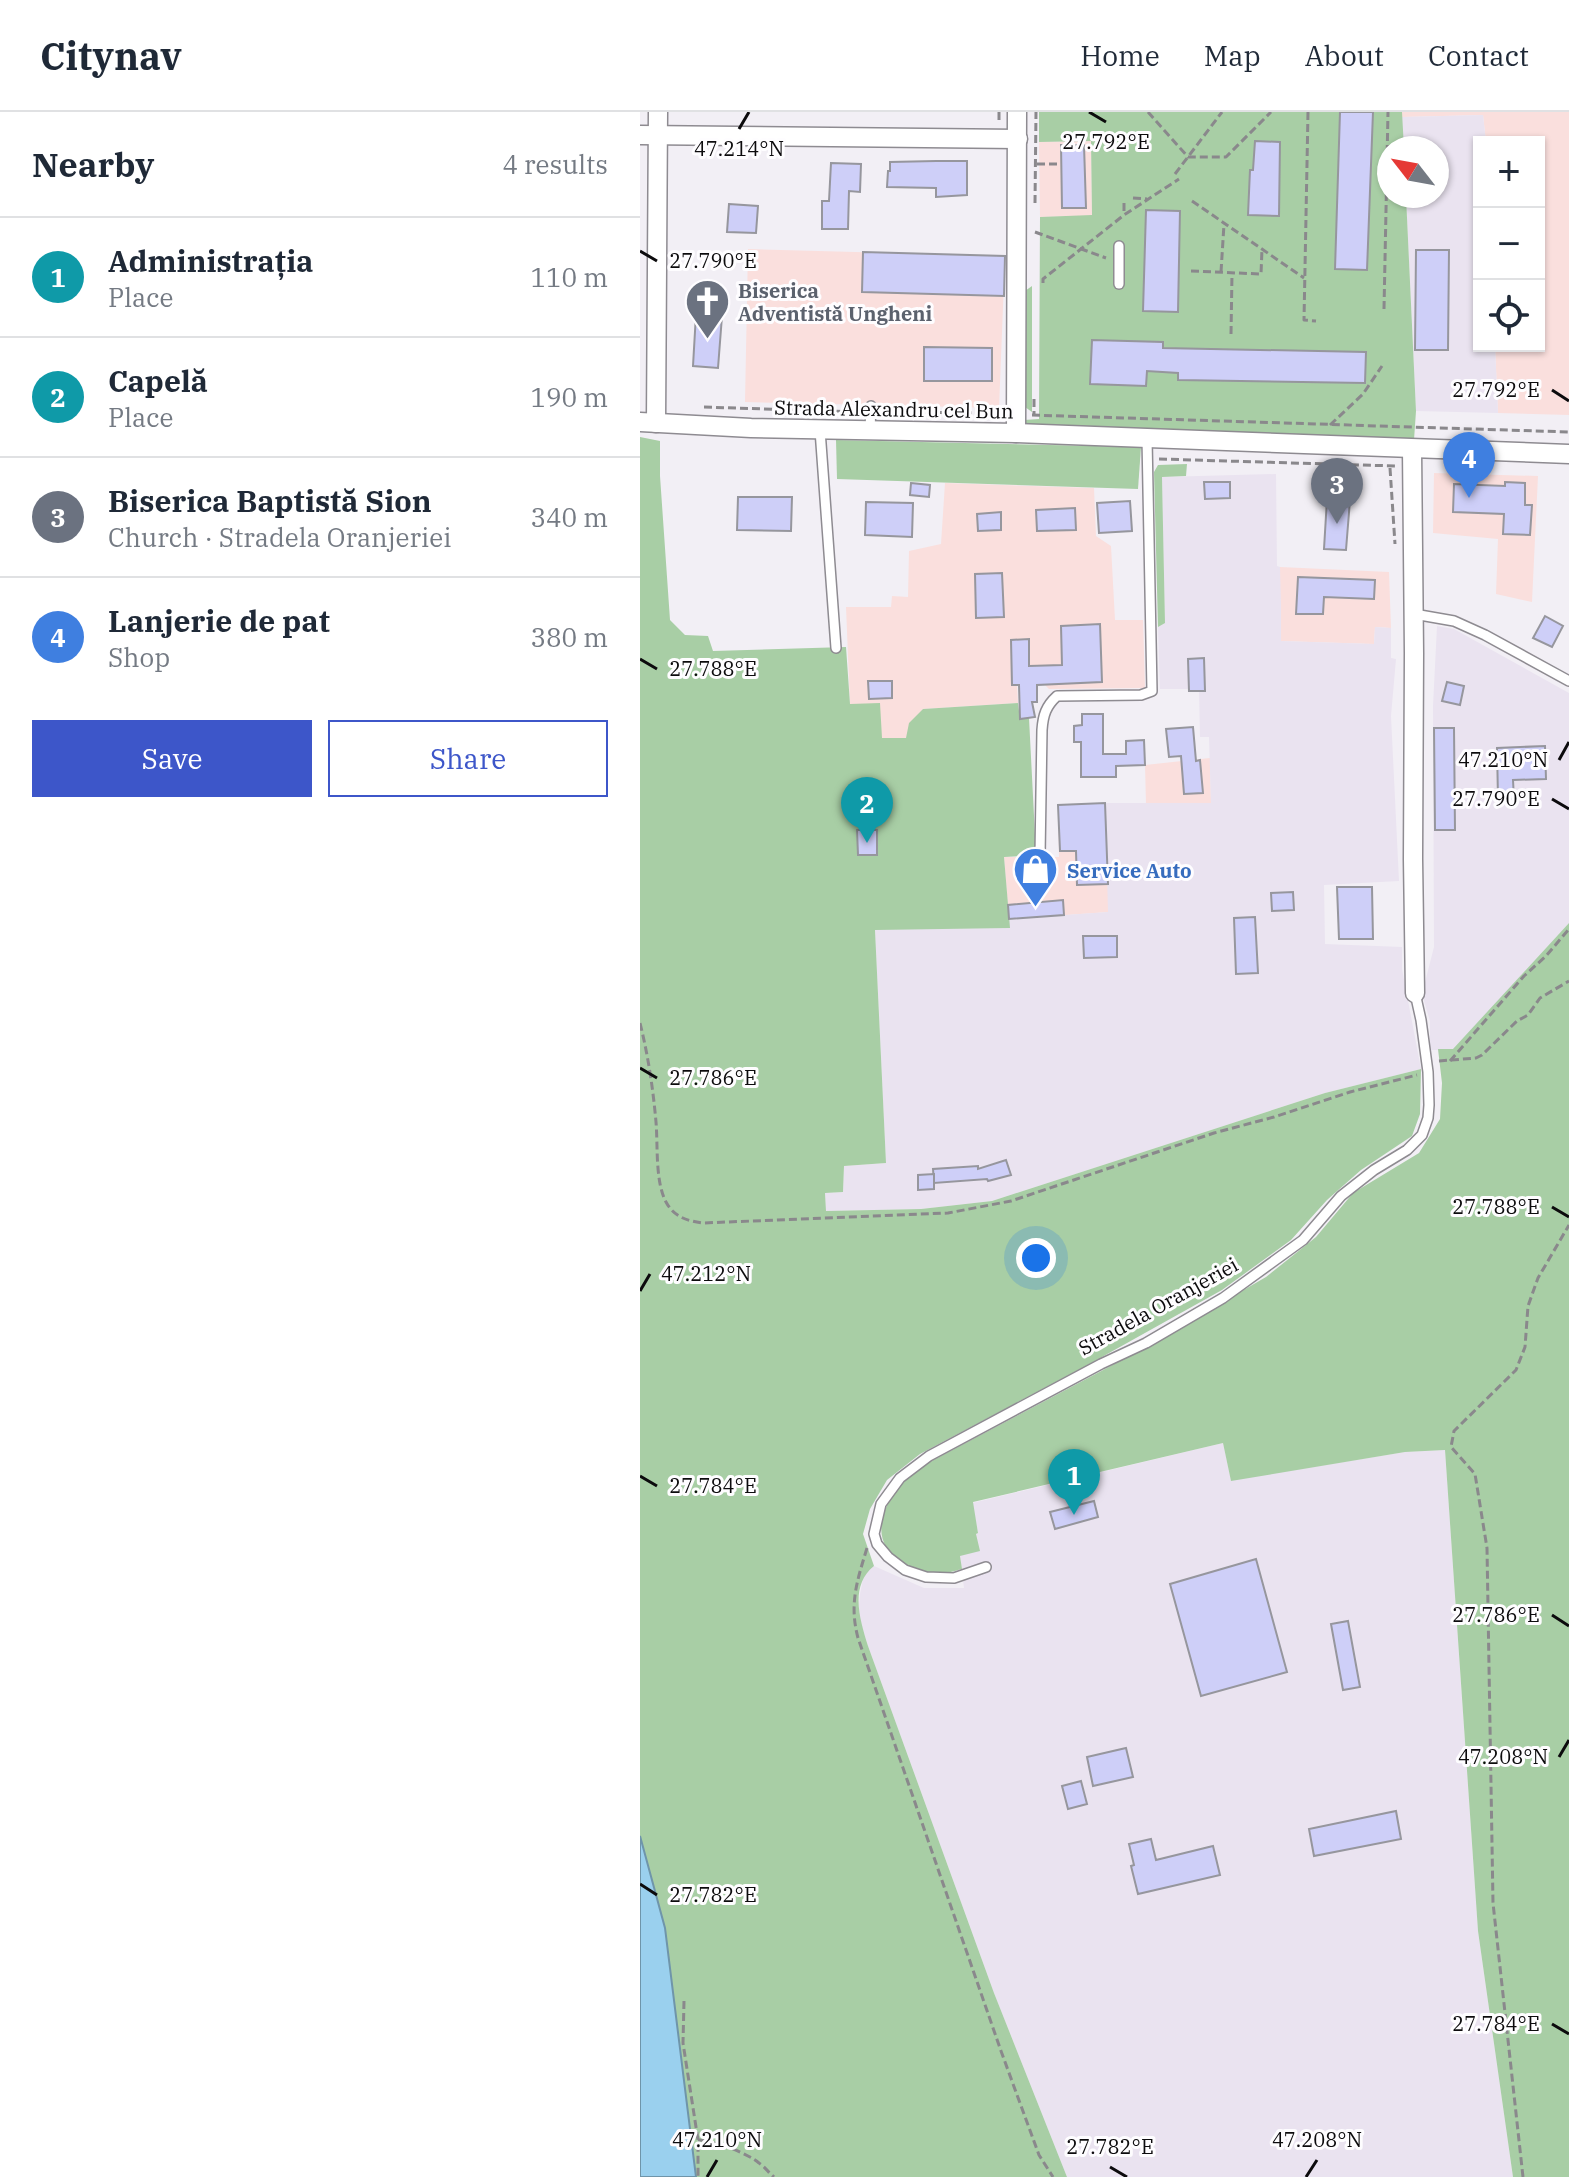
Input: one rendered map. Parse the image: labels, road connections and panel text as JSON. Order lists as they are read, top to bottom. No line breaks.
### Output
{"streets":{"street":["Strada Alexandru cel Bun","Stradela Oranjeriei"]},"crossings":[["Strada Alexandru cel Bun","Stradela Oranjeriei"]],"places":{"church":["Biserica Adventistă Ungheni"],"shop":["Service Auto"]},"north":"top left","page":{"header":"Citynav","nav":["Home","Map","About","Contact"],"heading":["Nearby","4 results"],"map_buttons":["+","−"],"list":[{"mark":"1","name":"Administrația","note":"Place","value":"110 m"},{"mark":"2","name":"Capelă","note":"Place","value":"190 m"},{"mark":"3","name":"Biserica Baptistă Sion","note":"Church · Stradela Oranjeriei","value":"340 m"},{"mark":"4","name":"Lanjerie de pat","note":"Shop","value":"380 m"}],"pins":["4","3","2","1"],"buttons":["Save","Share"]},"coordinates":["27.792°E","47.214°N","27.790°E","27.788°E","47.210°N","27.786°E","47.212°N","27.784°E","47.208°N","27.782°E"]}
